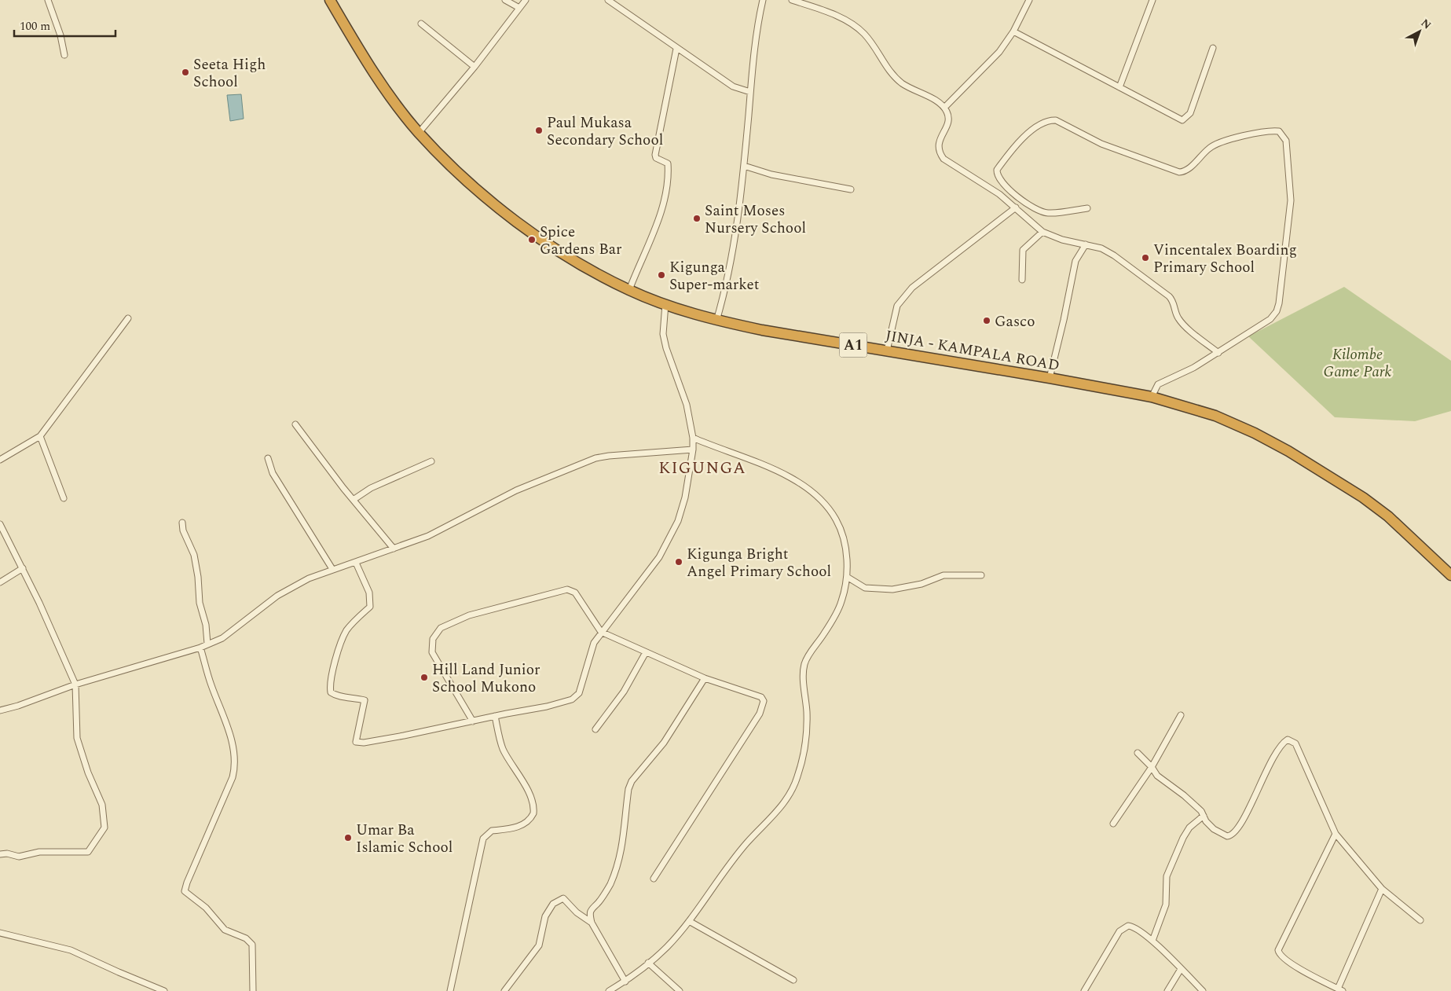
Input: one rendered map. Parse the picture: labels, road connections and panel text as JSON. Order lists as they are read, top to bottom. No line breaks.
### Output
{"streets":{"highway":["A1","JINJA - KAMPALA ROAD"]},"districts":["KIGUNGA"],"parks":["Kilombe Game Park"],"places":["Seeta High School","Paul Mukasa Secondary School","Saint Moses Nursery School","Spice Gardens Bar","Vincentalex Boarding Primary School","Kigunga Super-market","Gasco","Kigunga Bright Angel Primary School","Hill Land Junior School Mukono","Umar Ba Islamic School"],"scale_bar":"100 m","north":"top right"}
